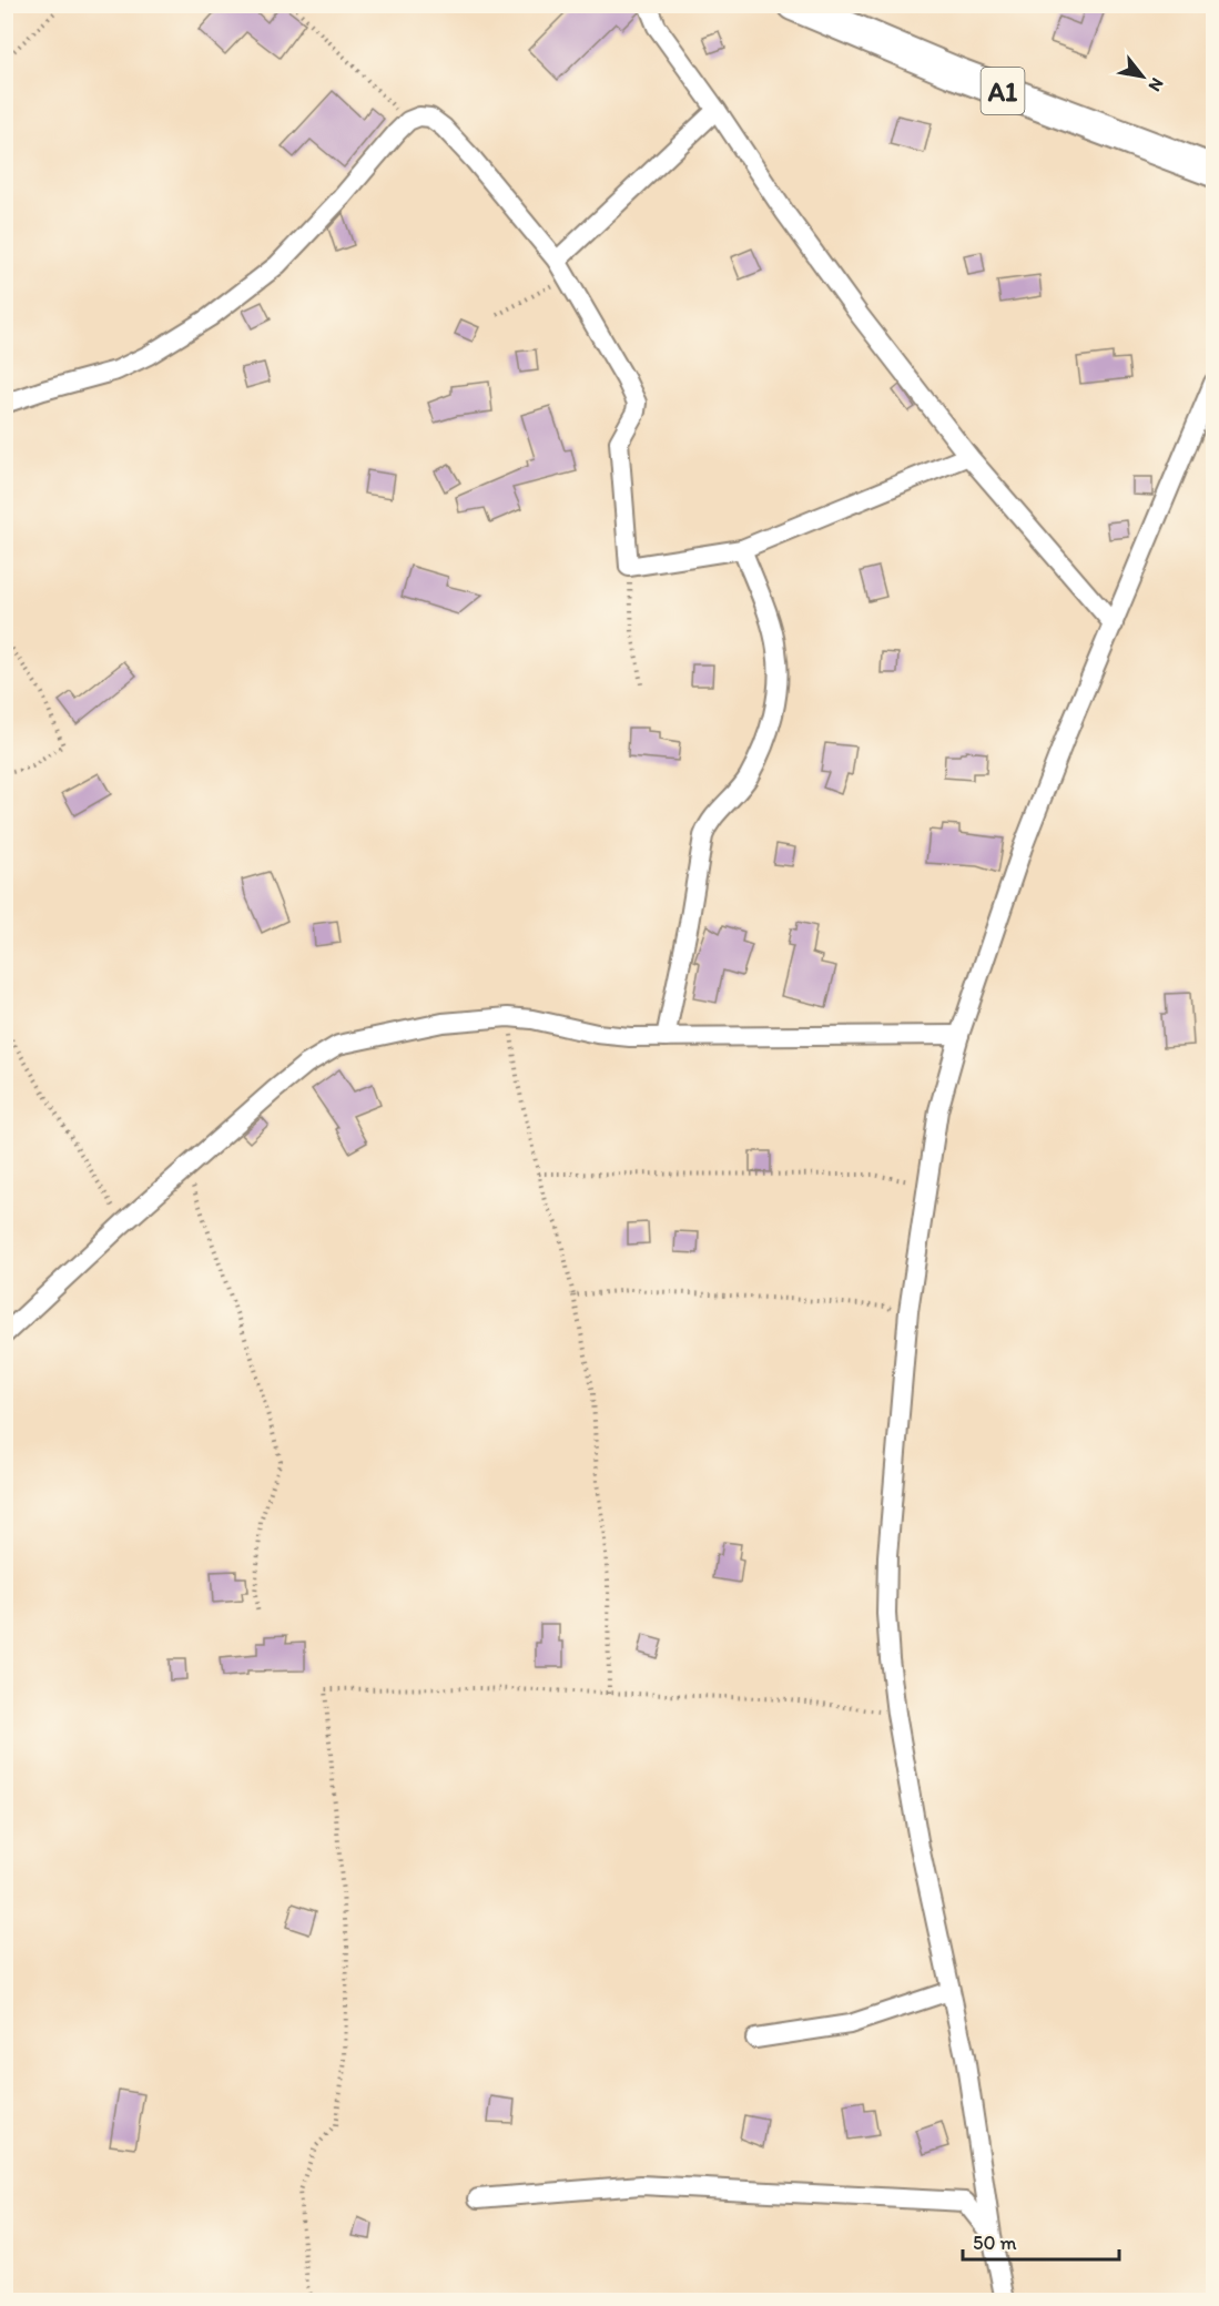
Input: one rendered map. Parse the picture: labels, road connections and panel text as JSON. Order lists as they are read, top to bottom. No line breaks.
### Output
{"streets":{"highway":["A1"]},"scale_bar":"50 m","north":"bottom right"}
